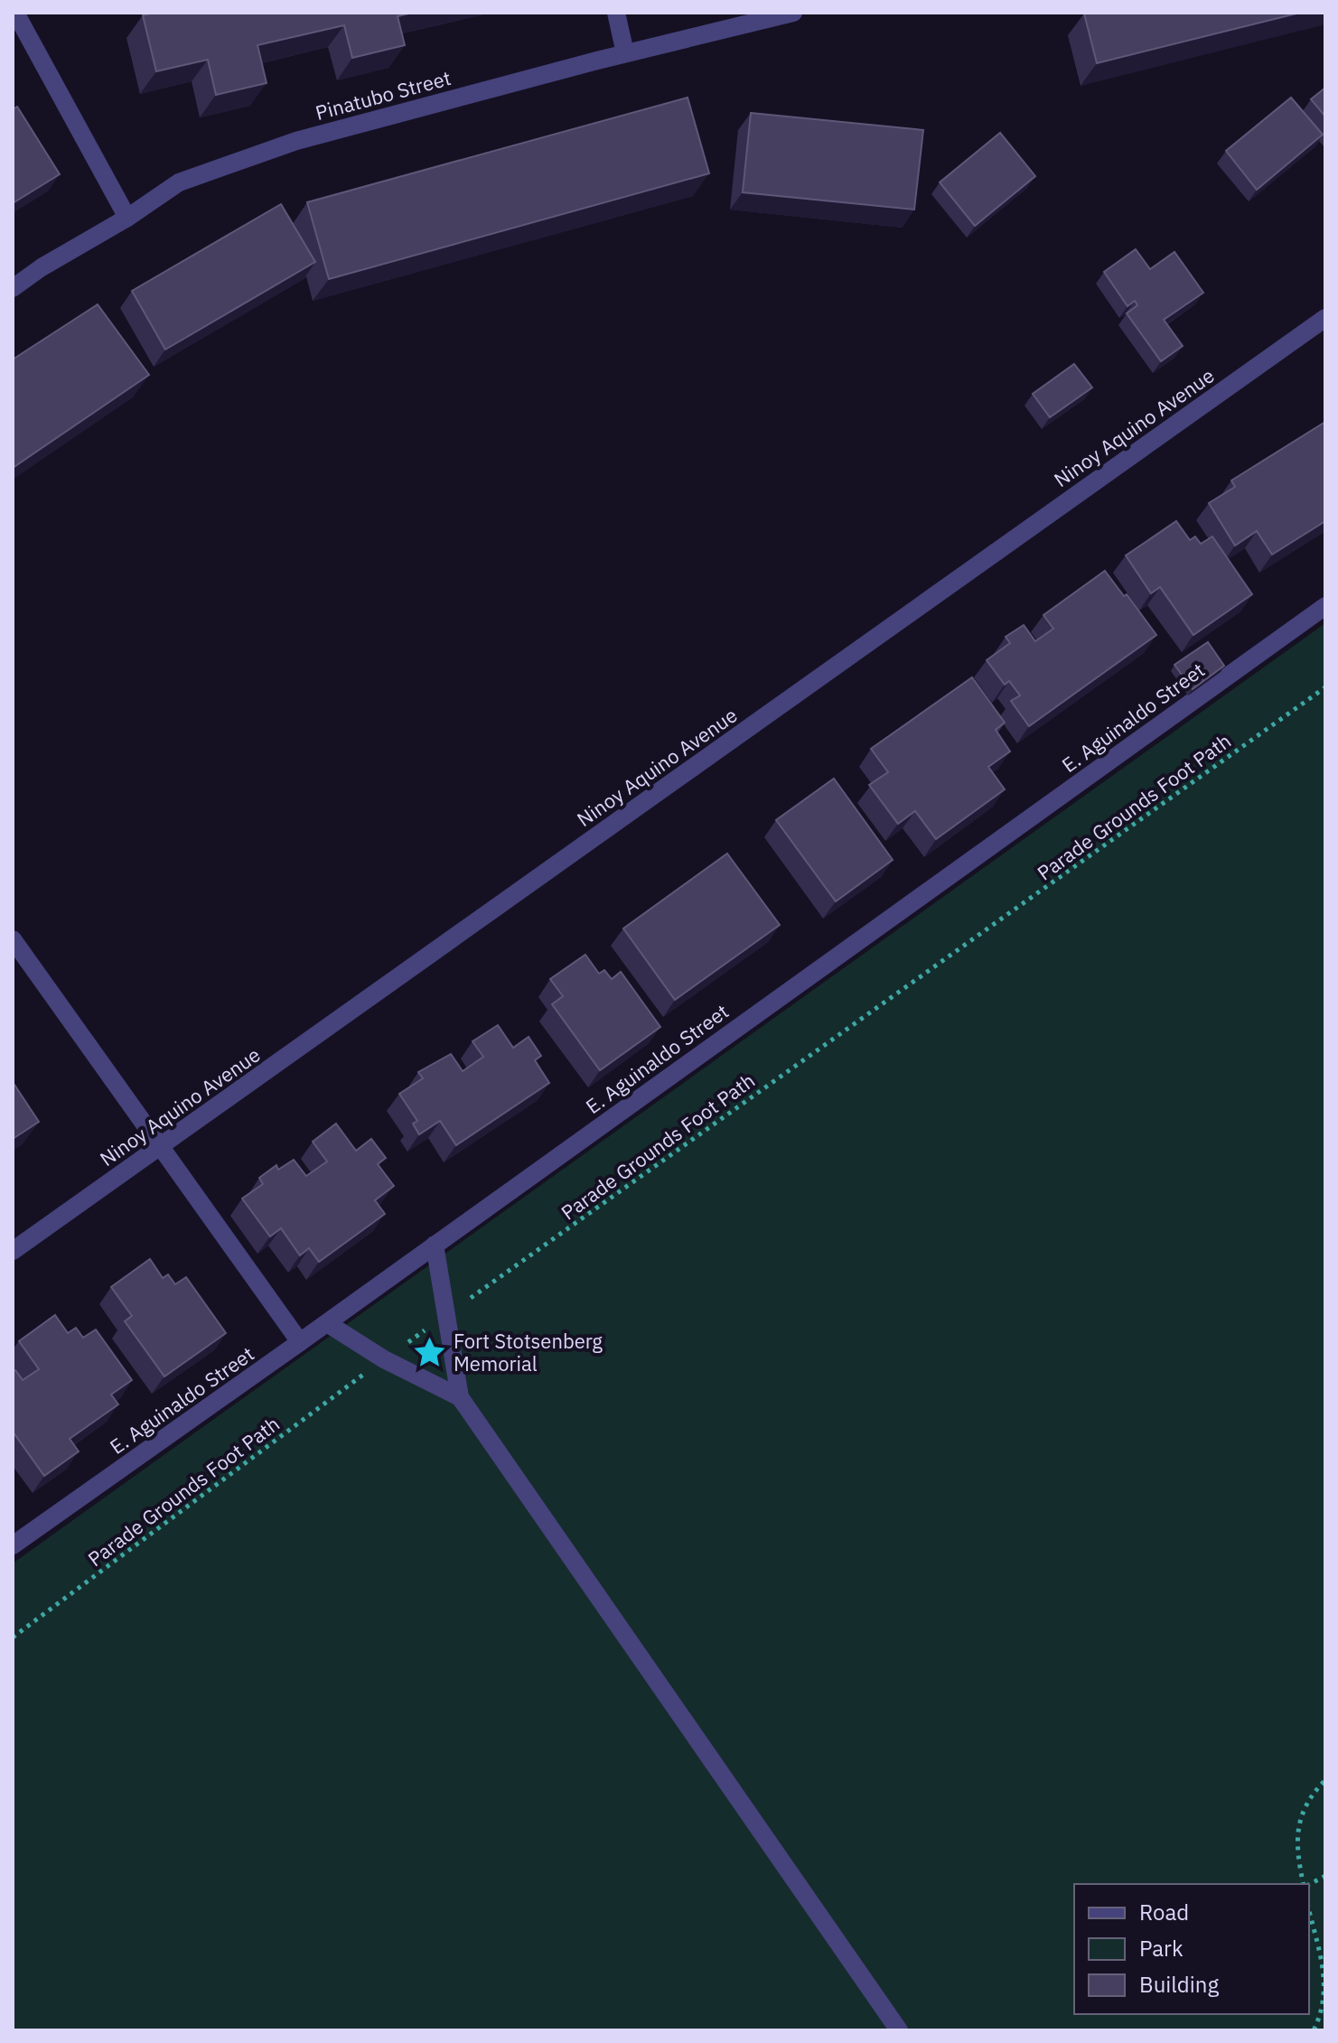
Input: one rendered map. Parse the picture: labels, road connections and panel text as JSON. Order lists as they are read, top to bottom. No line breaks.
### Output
{"streets":{"street":["Pinatubo Street","Ninoy Aquino Avenue","E. Aguinaldo Street"],"path":["Parade Grounds Foot Path"]},"places":{"place":["Fort Stotsenberg Memorial"]},"legend":["Road","Park","Building"]}
